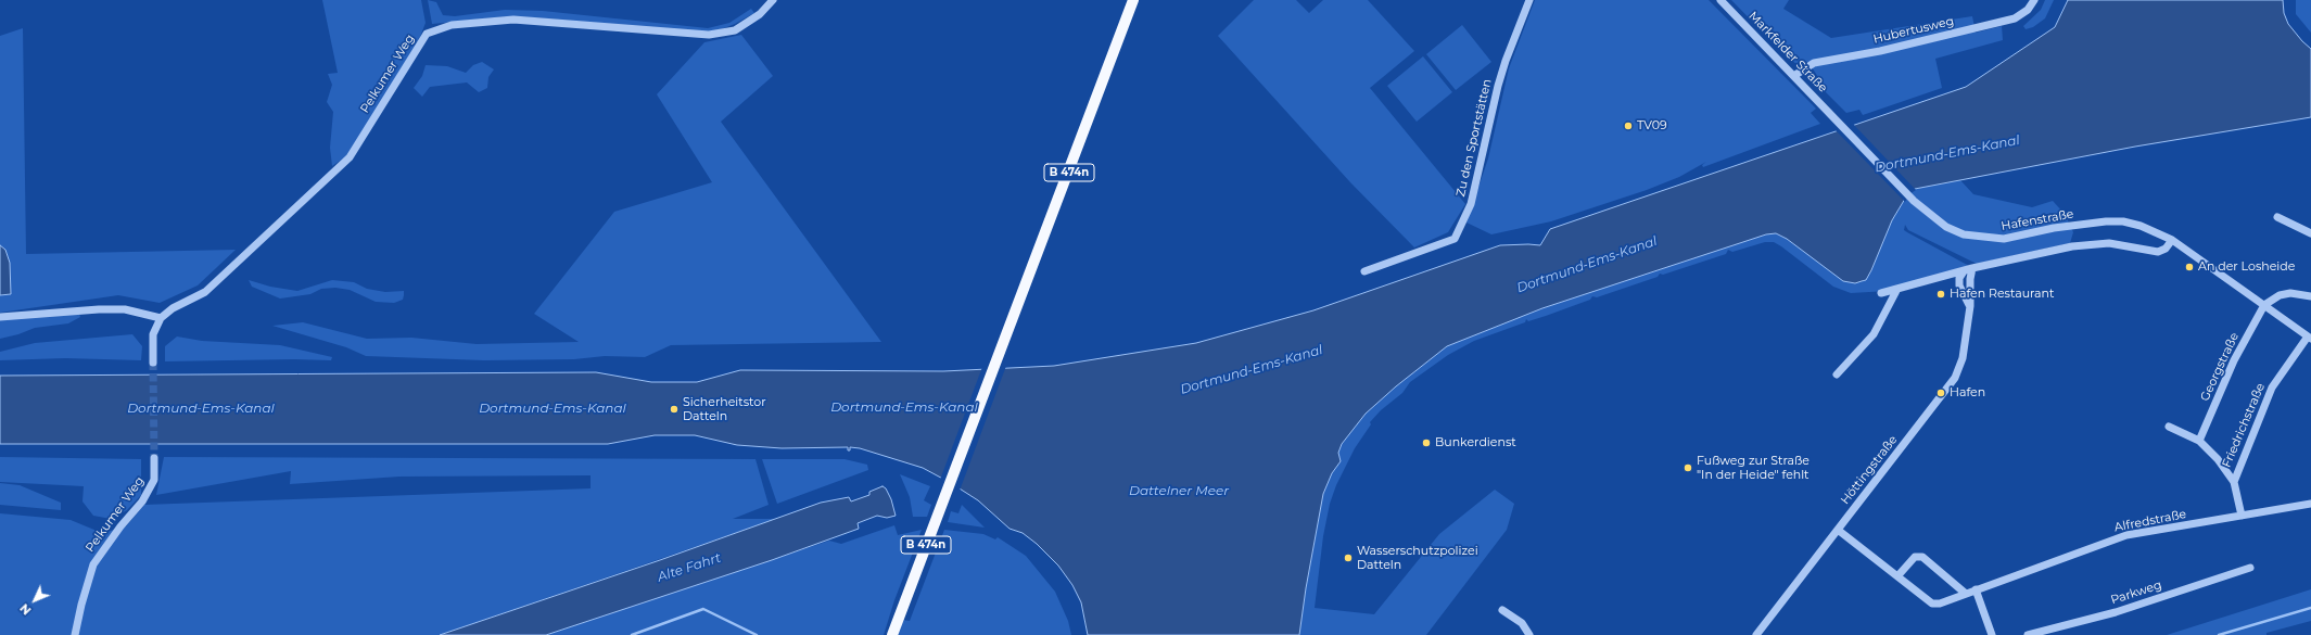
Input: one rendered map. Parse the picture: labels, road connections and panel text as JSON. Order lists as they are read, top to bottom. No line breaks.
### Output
{"streets":{"main road":["B 474n"],"street":["Hubertusweg","Markfelder Straße","Pelkumer Weg","Zu den Sportstätten","Hafenstraße","Georgstraße","Friedrichstraße","Höttingstraße","Alfredstraße","Parkweg"]},"crossings":[["Hubertusweg","Markfelder Straße"],["Markfelder Straße","Hafenstraße"],["Hafenstraße","Georgstraße"],["Hafenstraße","Friedrichstraße"],["Höttingstraße","Alfredstraße"]],"water":["Dortmund-Ems-Kanal","Dattelner Meer","Alte Fahrt"],"places":["TV09","An der Losheide","Hafen Restaurant","Hafen","Sicherheitstor Datteln","Bunkerdienst","Fußweg zur Straße \"In der Heide\" fehlt","Wasserschutzpolizei Datteln"],"north":"bottom left"}
